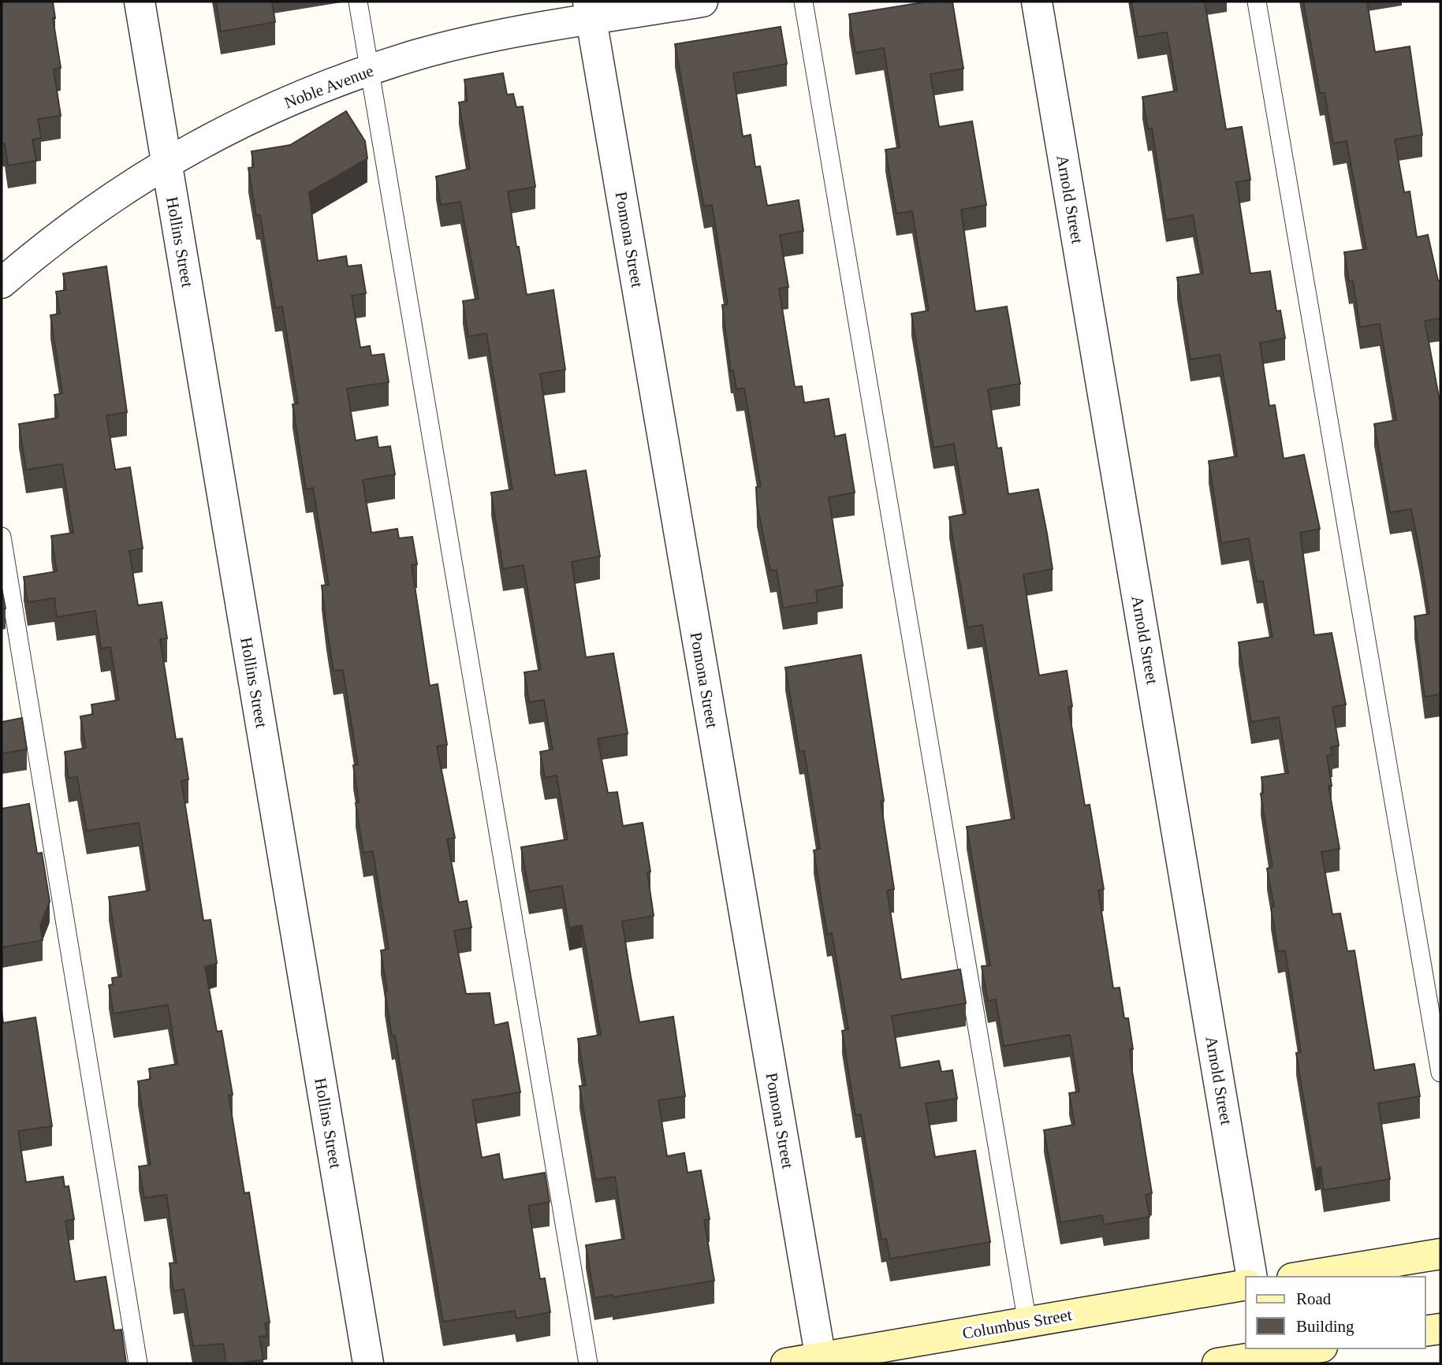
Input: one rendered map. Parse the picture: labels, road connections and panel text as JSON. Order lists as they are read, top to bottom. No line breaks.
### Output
{"streets":{"main road":["Columbus Street"],"street":["Noble Avenue","Arnold Street","Pomona Street","Hollins Street"]},"crossings":[["Noble Avenue","Pomona Street"],["Noble Avenue","Hollins Street"],["Pomona Street","Columbus Street"]],"legend":["Road","Building"]}
